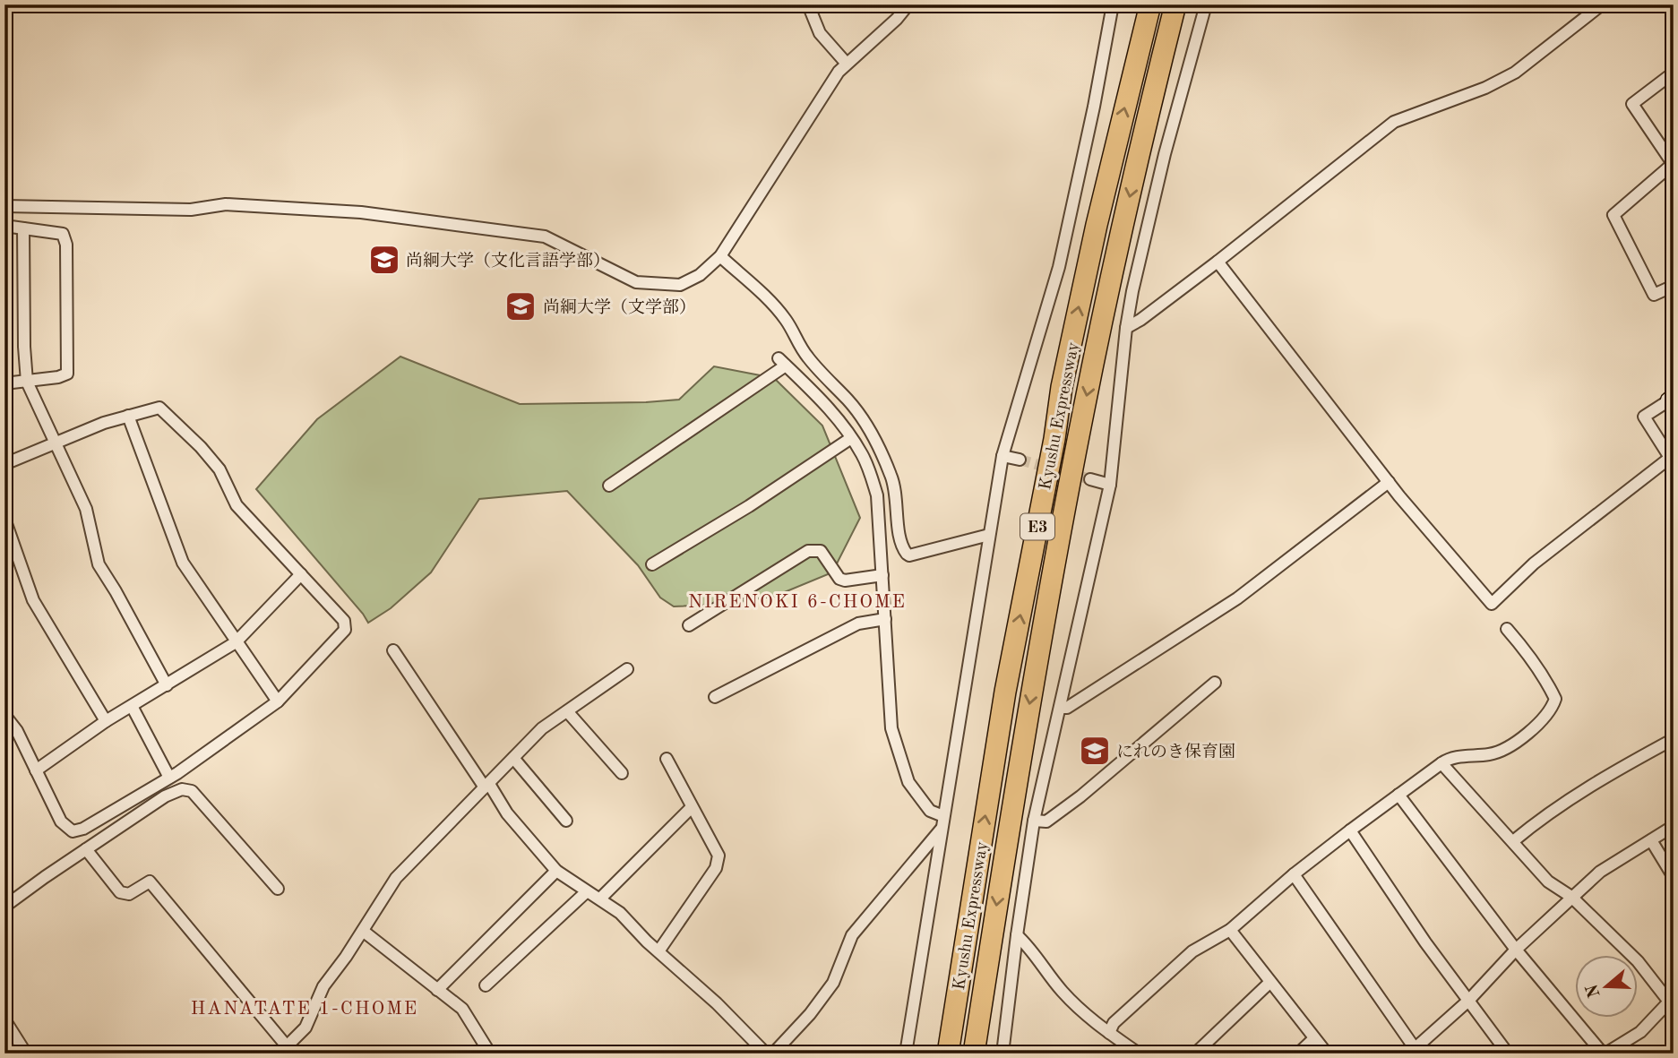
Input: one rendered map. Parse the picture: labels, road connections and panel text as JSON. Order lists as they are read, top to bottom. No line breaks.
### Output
{"streets":{"highway":["Kyushu Expressway","E3"]},"districts":["NIRENOKI 6-CHOME","HANATATE 1-CHOME"],"places":{"school or university":["尚絅大学（文化言語学部）","尚絅大学（文学部）","にれのき保育園"]},"north":"left"}
